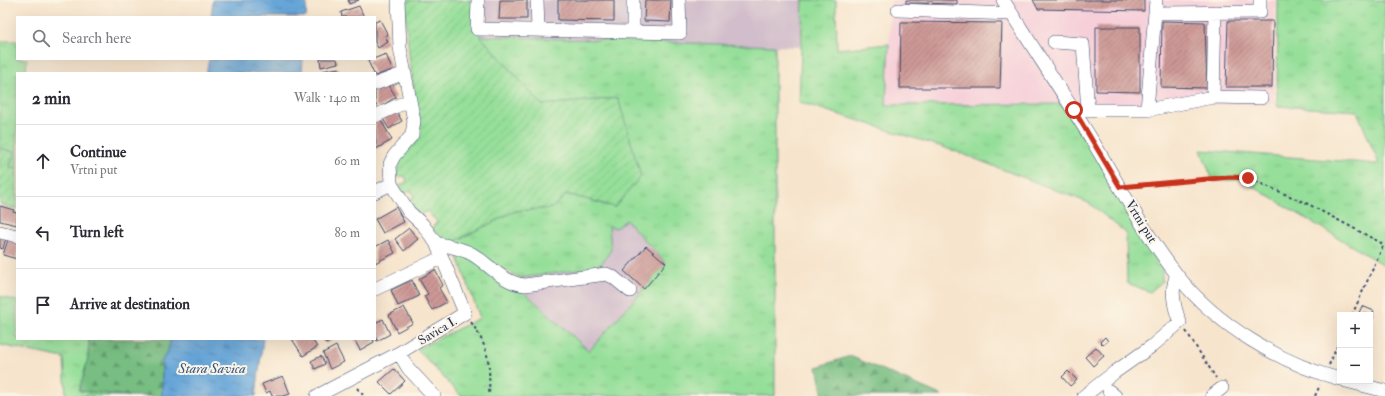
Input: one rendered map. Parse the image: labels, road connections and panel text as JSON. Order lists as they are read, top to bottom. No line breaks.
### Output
{"streets":{"street":["Vrtni put","Savica I."]},"water":["Stara Savica"],"page":{"search":"Search here","heading":["2 min","Walk · 140 m"],"list":[["Continue","Vrtni put","60 m"],["Turn left","80 m"],"Arrive at destination"],"map_buttons":["+","−"]}}
